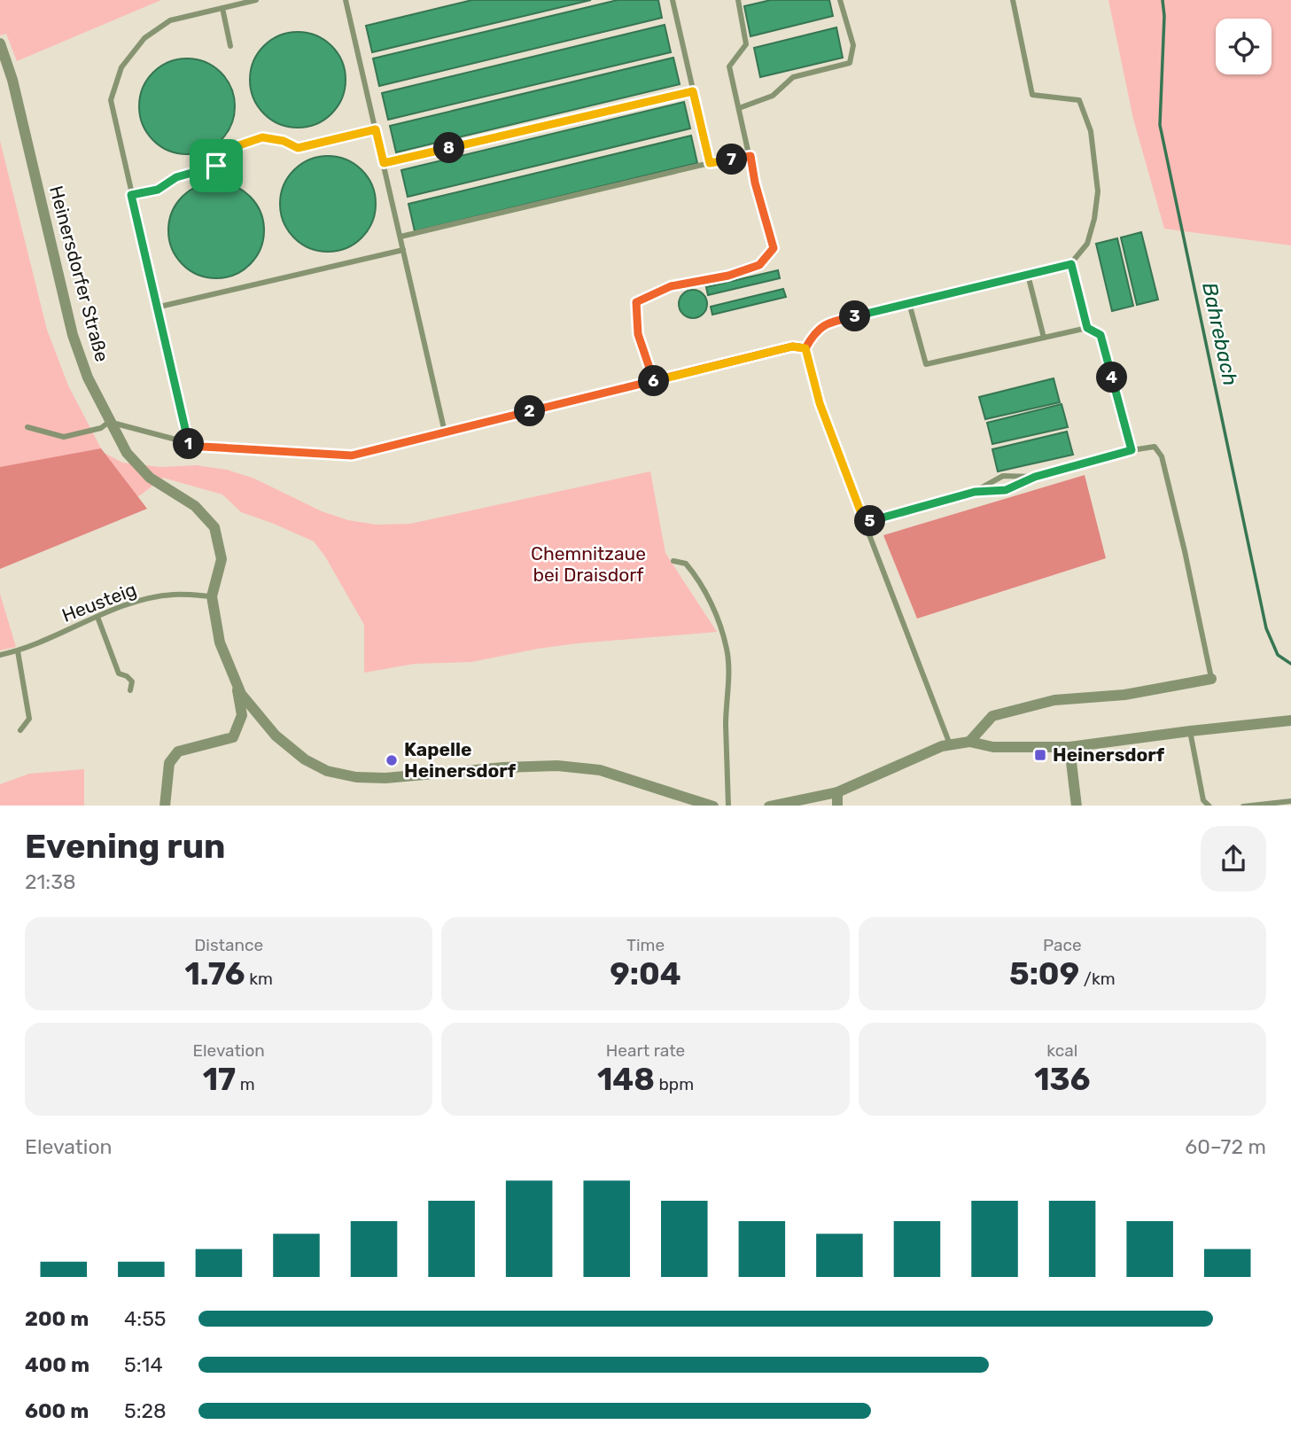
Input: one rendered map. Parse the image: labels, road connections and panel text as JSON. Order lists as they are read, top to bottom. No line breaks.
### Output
{"streets":{"street":["Heinersdorfer Straße"],"lane":["Heusteig"]},"crossings":[["Heinersdorfer Straße","Heusteig"]],"water":["Bahrebach"],"parks":["Chemnitzaue bei Draisdorf"],"places":{"transit":["Heinersdorf"],"other":["Kapelle Heinersdorf"]},"page":{"pins":["8","7","3","4","6","2","1","5"],"heading":["Evening run","21:38"],"stats":[["Distance","1.76 km"],["Time","9:04"],["Pace","5:09 /km"],["Elevation","17 m"],["Heart rate","148 bpm"],["kcal","136"]],"chart":["Elevation","60–72 m"],"list":[{"name":"200 m","note":"4:55"},{"name":"400 m","note":"5:14"},{"name":"600 m","note":"5:28"}]}}
